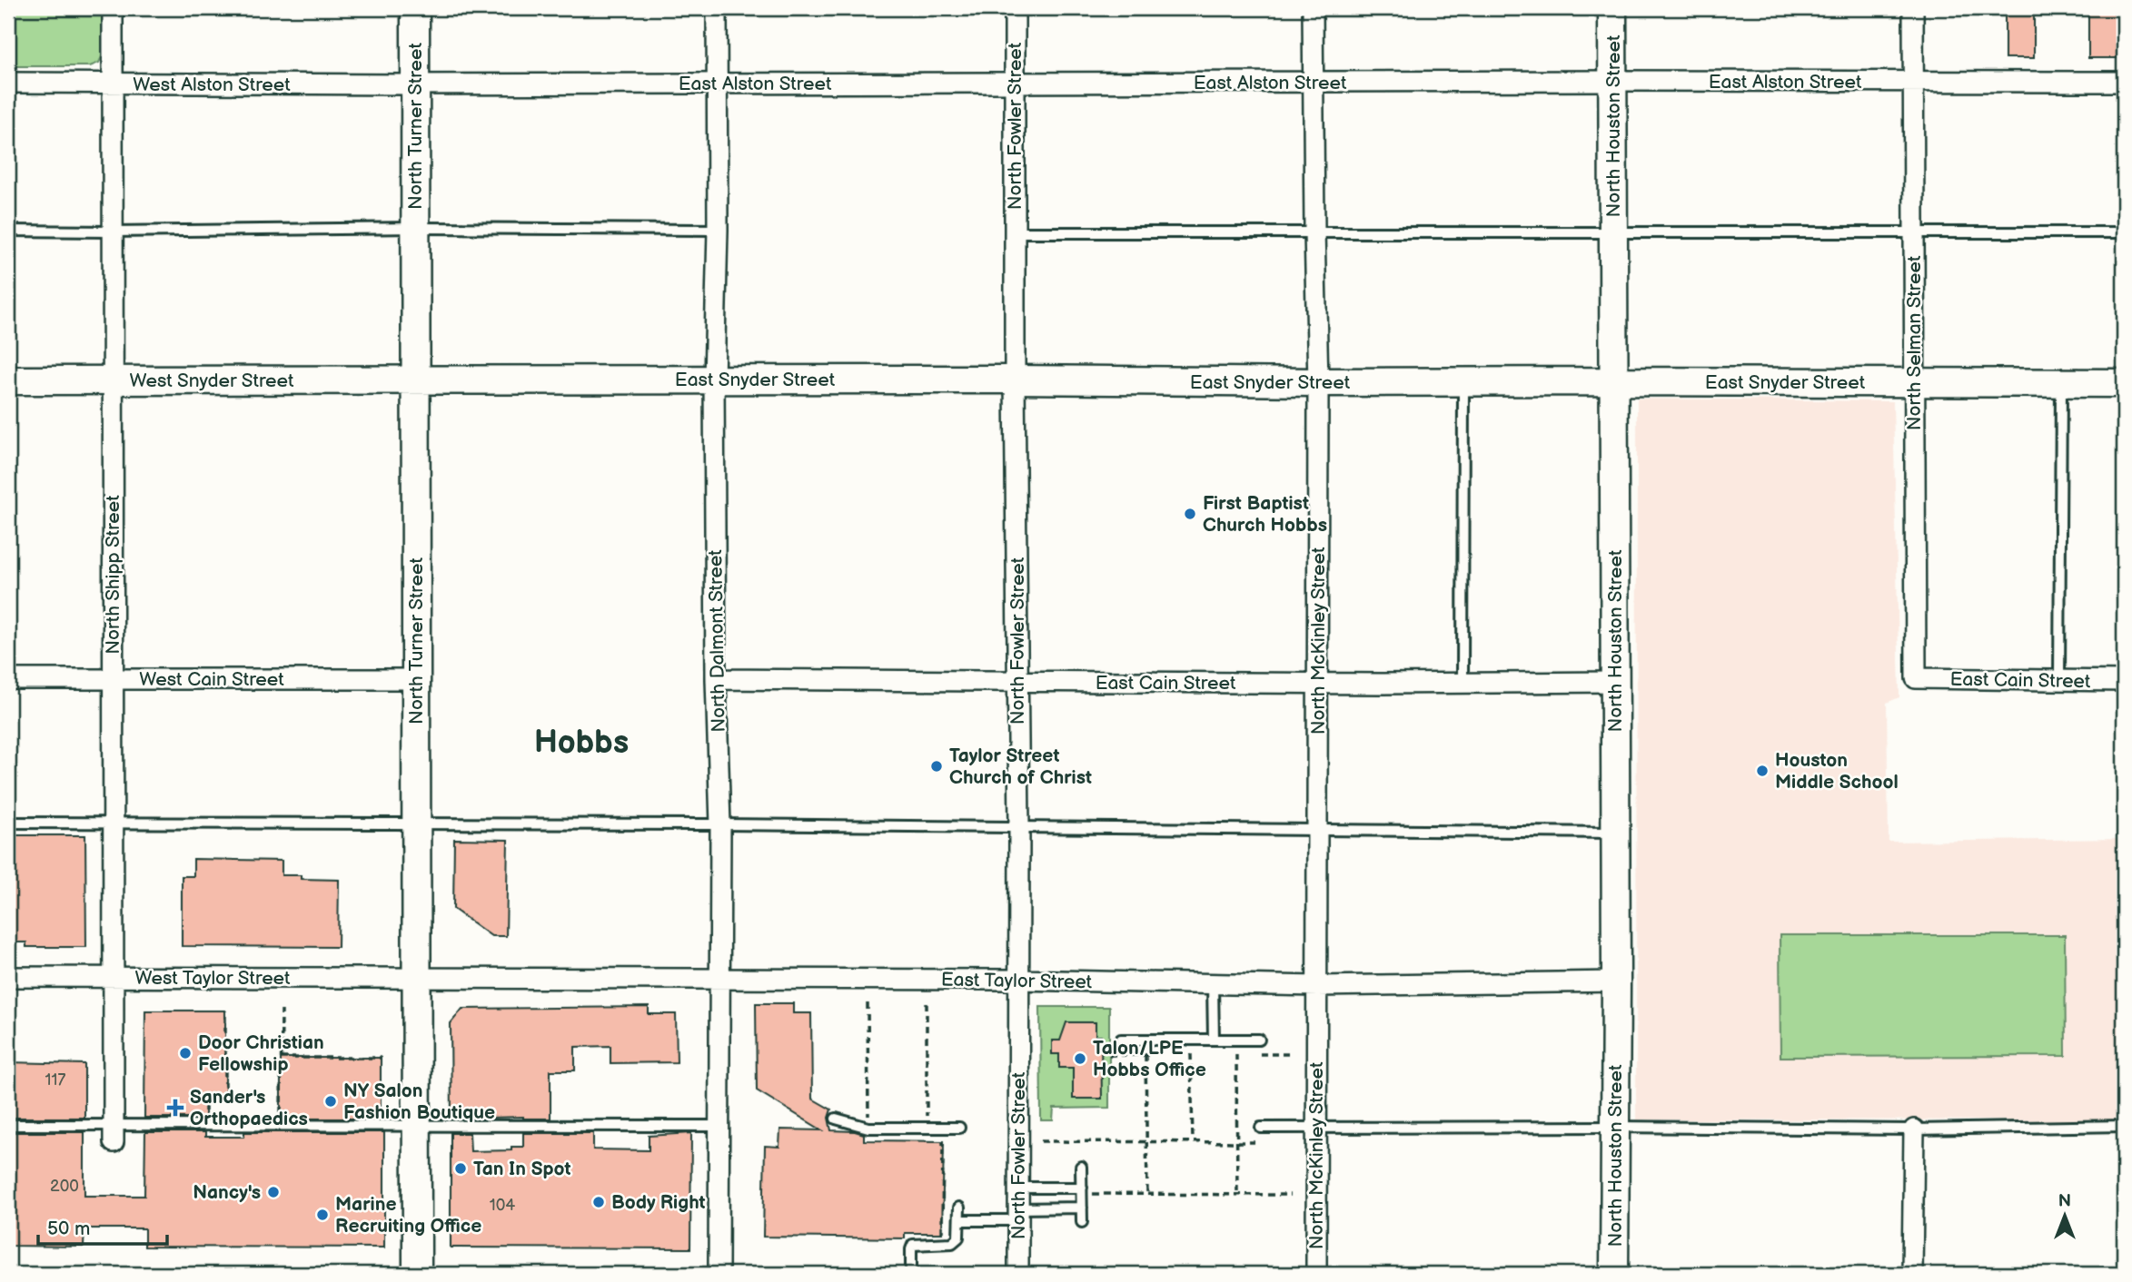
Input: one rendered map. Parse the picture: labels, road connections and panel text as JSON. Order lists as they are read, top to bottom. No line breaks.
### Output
{"streets":{"street":["East Alston Street","West Alston Street","North Turner Street","North Fowler Street","North Houston Street","North Selman Street","East Snyder Street","West Snyder Street","North Shipp Street","North Dalmont Street","North McKinley Street","West Cain Street","East Cain Street","West Taylor Street","East Taylor Street"]},"crossings":[["East Alston Street","West Alston Street"],["East Alston Street","North Turner Street"],["East Alston Street","North Fowler Street"],["East Alston Street","North Houston Street"],["East Alston Street","North Selman Street"],["East Alston Street","North Dalmont Street"],["East Alston Street","North McKinley Street"],["West Alston Street","North Turner Street"],["West Alston Street","North Shipp Street"],["North Turner Street","East Snyder Street"],["North Turner Street","West Snyder Street"],["North Turner Street","West Cain Street"],["North Turner Street","West Taylor Street"],["North Turner Street","East Taylor Street"],["North Fowler Street","East Snyder Street"],["North Fowler Street","East Cain Street"],["North Fowler Street","East Taylor Street"],["North Houston Street","East Snyder Street"],["North Houston Street","East Cain Street"],["North Houston Street","East Taylor Street"],["North Selman Street","East Snyder Street"],["North Selman Street","East Cain Street"],["East Snyder Street","West Snyder Street"],["East Snyder Street","North Dalmont Street"],["East Snyder Street","North McKinley Street"],["West Snyder Street","North Shipp Street"],["North Shipp Street","West Cain Street"],["North Shipp Street","West Taylor Street"],["North Dalmont Street","East Cain Street"],["North Dalmont Street","East Taylor Street"],["North McKinley Street","East Cain Street"],["North McKinley Street","East Taylor Street"],["West Taylor Street","East Taylor Street"]],"districts":["Hobbs"],"places":{"other":["First Baptist Church Hobbs","Taylor Street Church of Christ","Houston Middle School","Door Christian Fellowship","Talon/LPE Hobbs Office","NY Salon Fashion Boutique","Tan In Spot","Nancy's","Body Right","Marine Recruiting Office"],"health":["Sander's Orthopaedics"]},"house_numbers":["117","200","104"],"scale_bar":"50 m","north":"top"}
